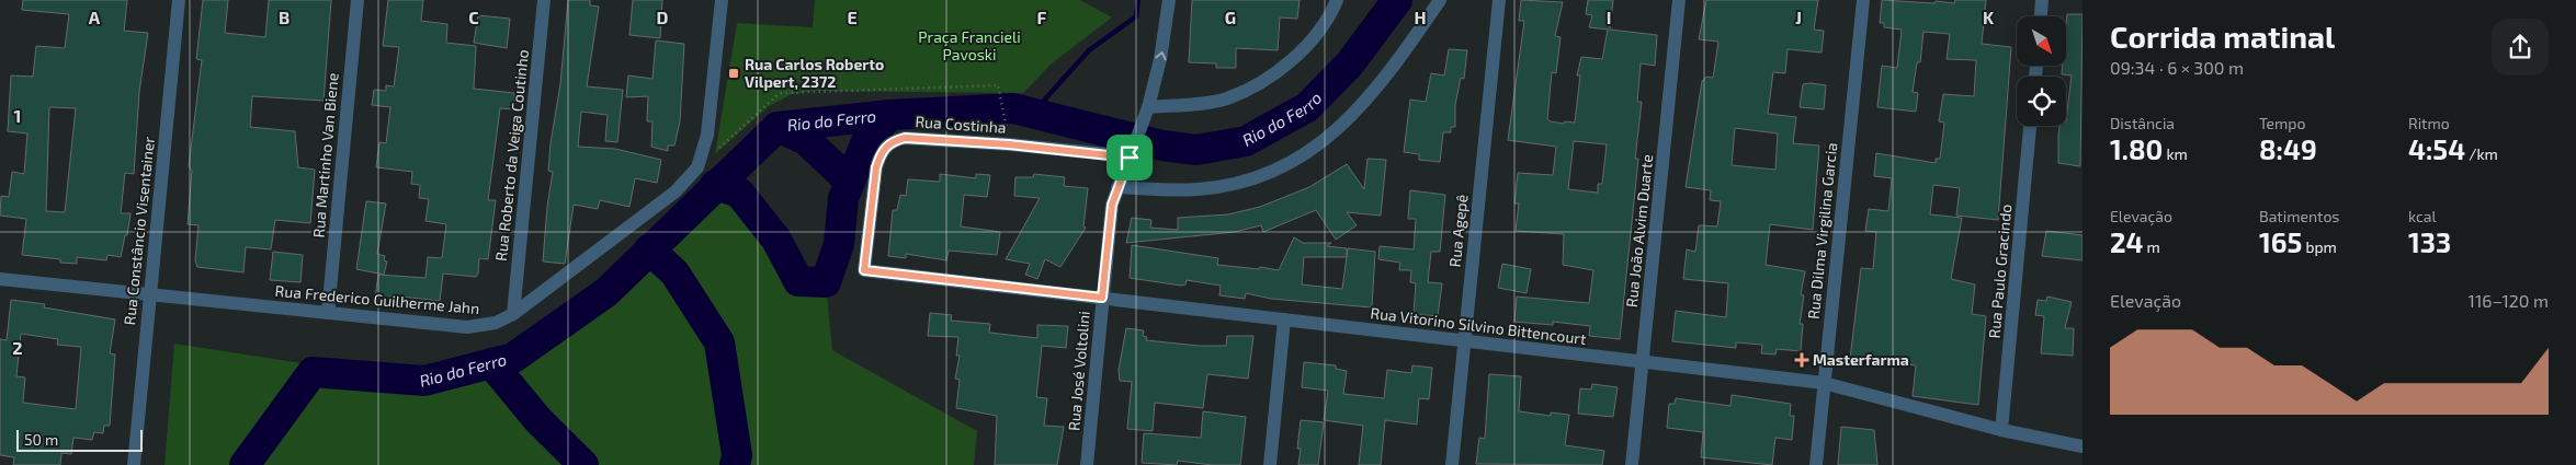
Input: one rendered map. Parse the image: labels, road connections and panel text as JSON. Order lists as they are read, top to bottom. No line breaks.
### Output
{"streets":{"street":["Rua Costinha","Rua Martinho Van Biene","Rua Roberto da Veiga Coutinho","Rua Constâncio Visentainer","Rua Agepê","Rua João Alvim Duarte","Rua Dilma Virgilina Garcia","Rua Paulo Gracindo","Rua Frederico Guilherme Jahn","Rua Vitorino Silvino Bittencourt","Rua José Voltolini"]},"crossings":[["Rua Costinha","Rua Vitorino Silvino Bittencourt"],["Rua Costinha","Rua José Voltolini"],["Rua Martinho Van Biene","Rua Frederico Guilherme Jahn"],["Rua Roberto da Veiga Coutinho","Rua Frederico Guilherme Jahn"],["Rua Constâncio Visentainer","Rua Frederico Guilherme Jahn"],["Rua Agepê","Rua Vitorino Silvino Bittencourt"],["Rua João Alvim Duarte","Rua Vitorino Silvino Bittencourt"],["Rua Dilma Virgilina Garcia","Rua Vitorino Silvino Bittencourt"],["Rua Paulo Gracindo","Rua Vitorino Silvino Bittencourt"],["Rua Vitorino Silvino Bittencourt","Rua José Voltolini"]],"water":["Rio do Ferro"],"parks":["Praça Francieli Pavoski"],"places":{"transit":["Rua Carlos Roberto Vilpert, 2372"],"health":["Masterfarma"]},"scale_bar":"50 m","north":"bottom right","page":{"heading":["Corrida matinal","09:34 · 6 × 300 m"],"stats":[["Distância","1.80 km"],["Tempo","8:49"],["Ritmo","4:54 /km"],["Elevação","24 m"],["Batimentos","165 bpm"],["kcal","133"]],"chart":["Elevação","116–120 m"],"scale":"50 m"},"grid":{"columns":["A","B","C","D","E","F","G","H","I","J","K"],"rows":["1","2"]}}
